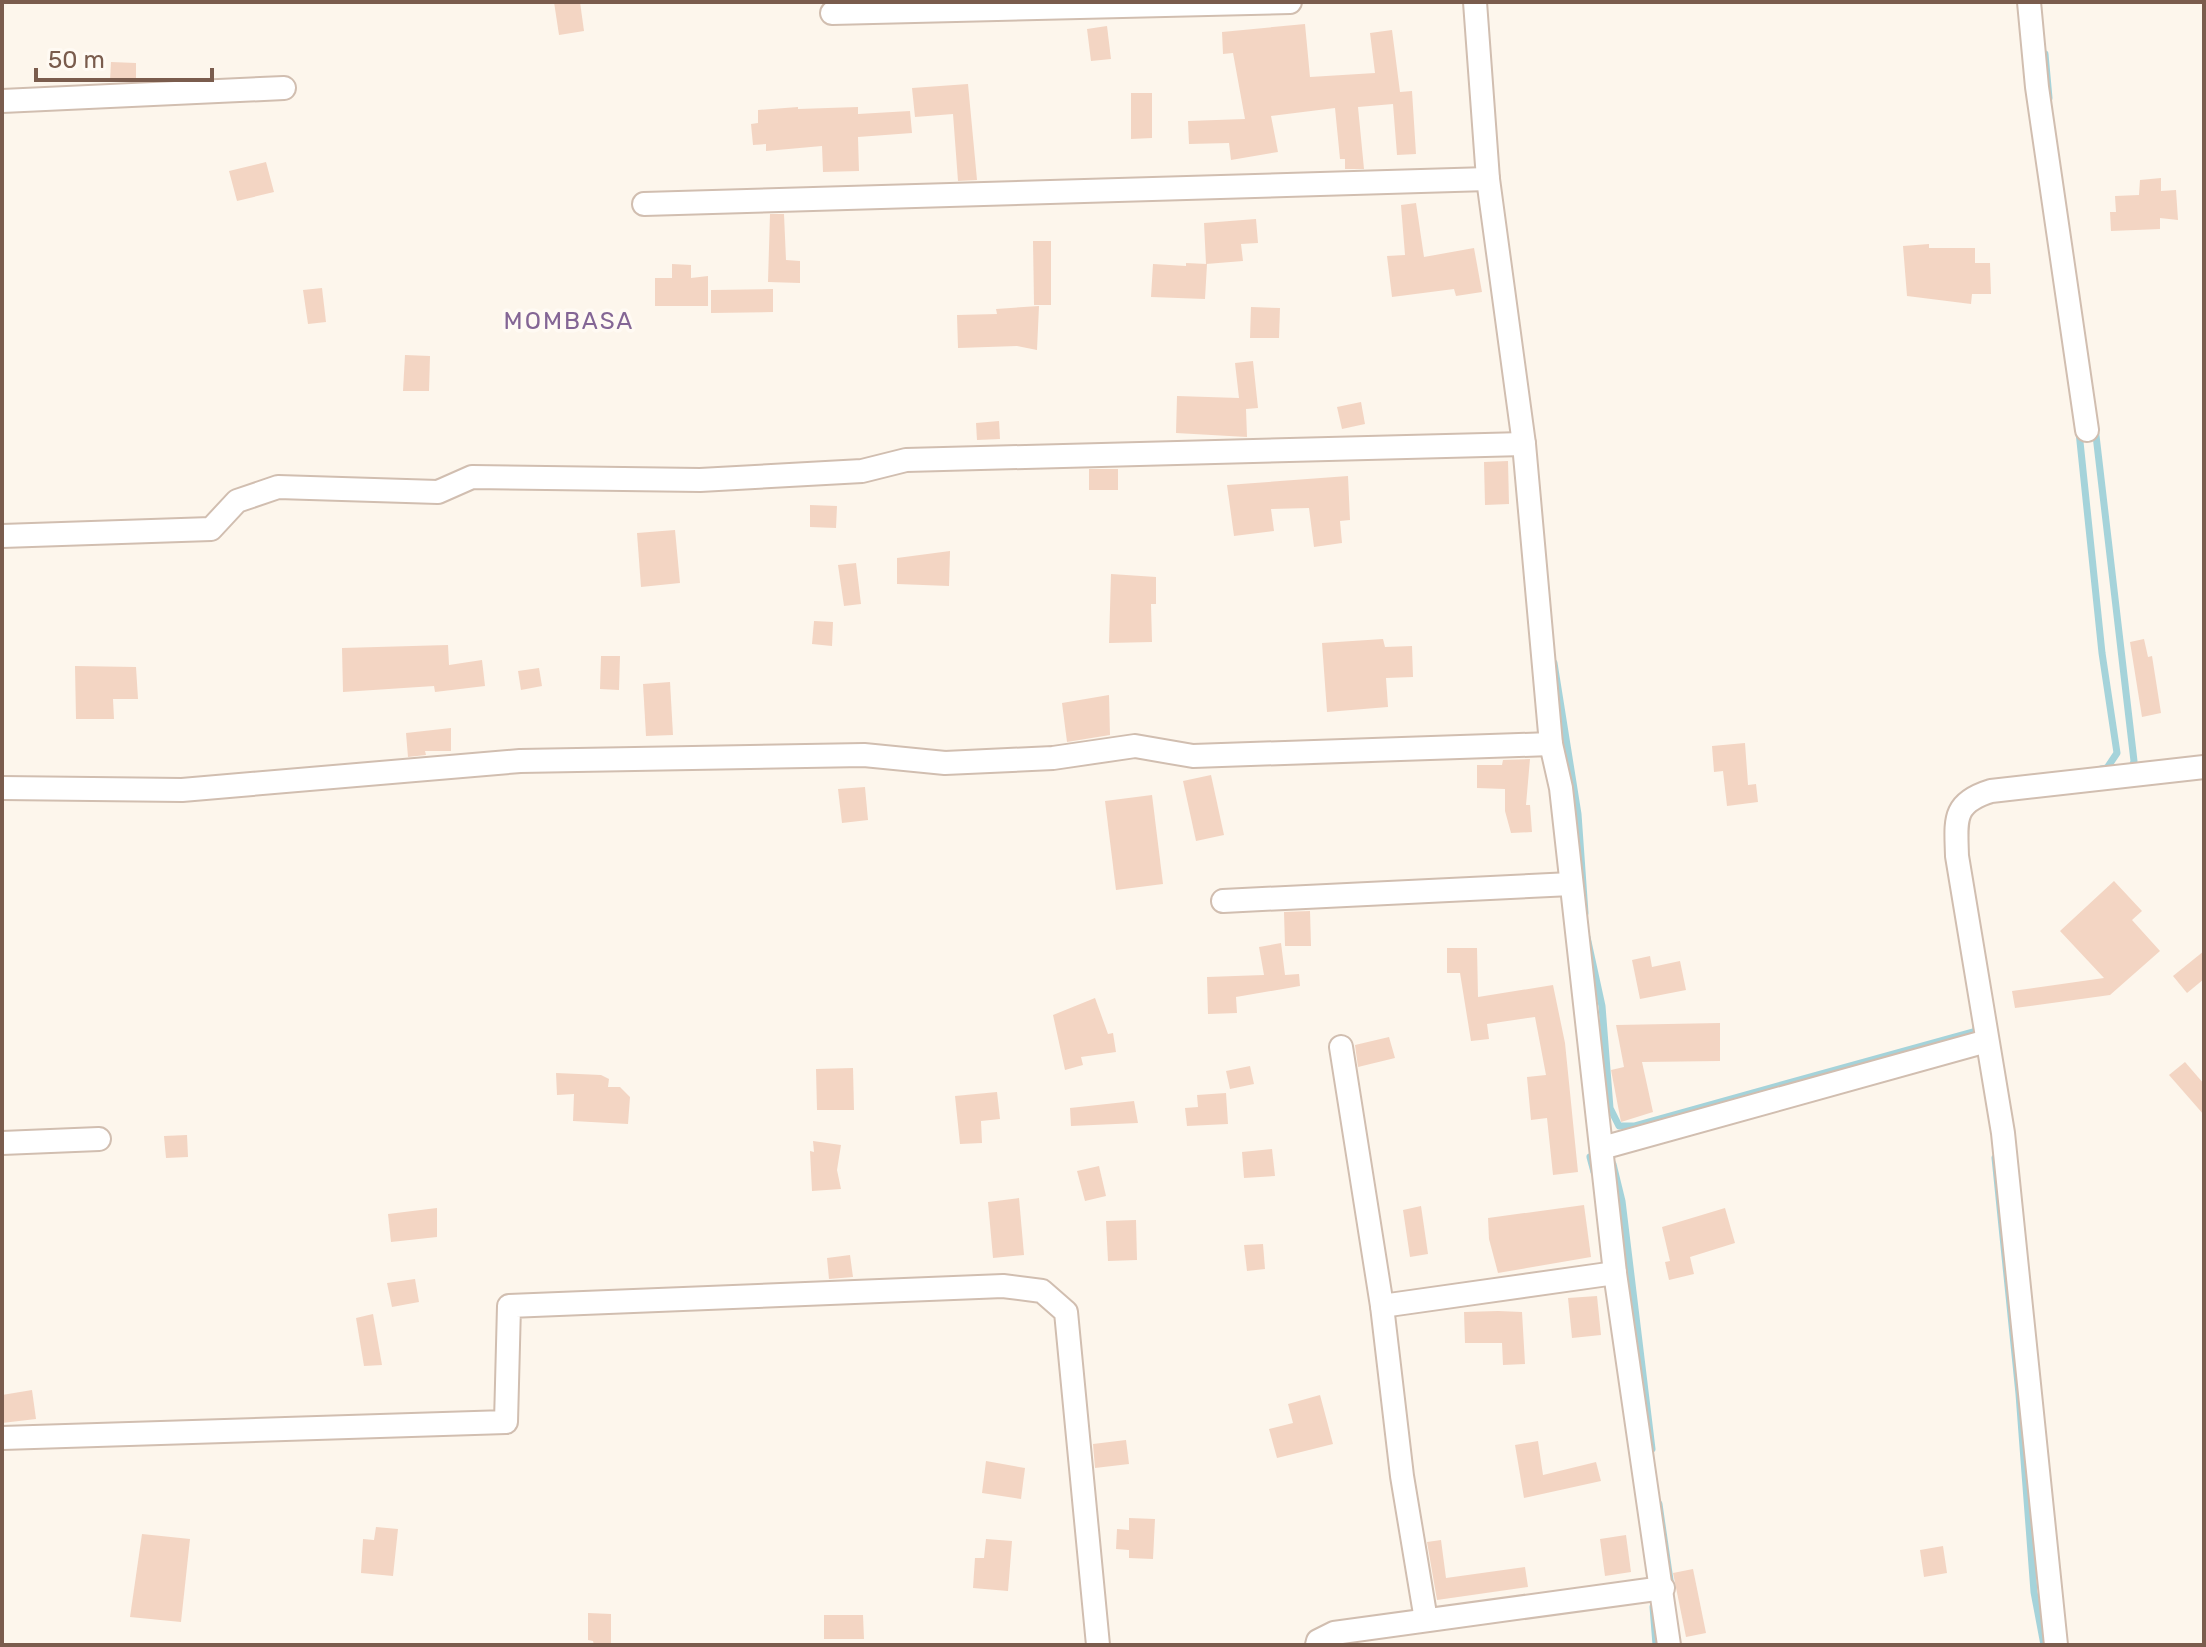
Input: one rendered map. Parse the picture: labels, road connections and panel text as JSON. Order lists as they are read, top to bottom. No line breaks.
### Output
{"districts":["MOMBASA"],"scale_bar":"50 m"}
